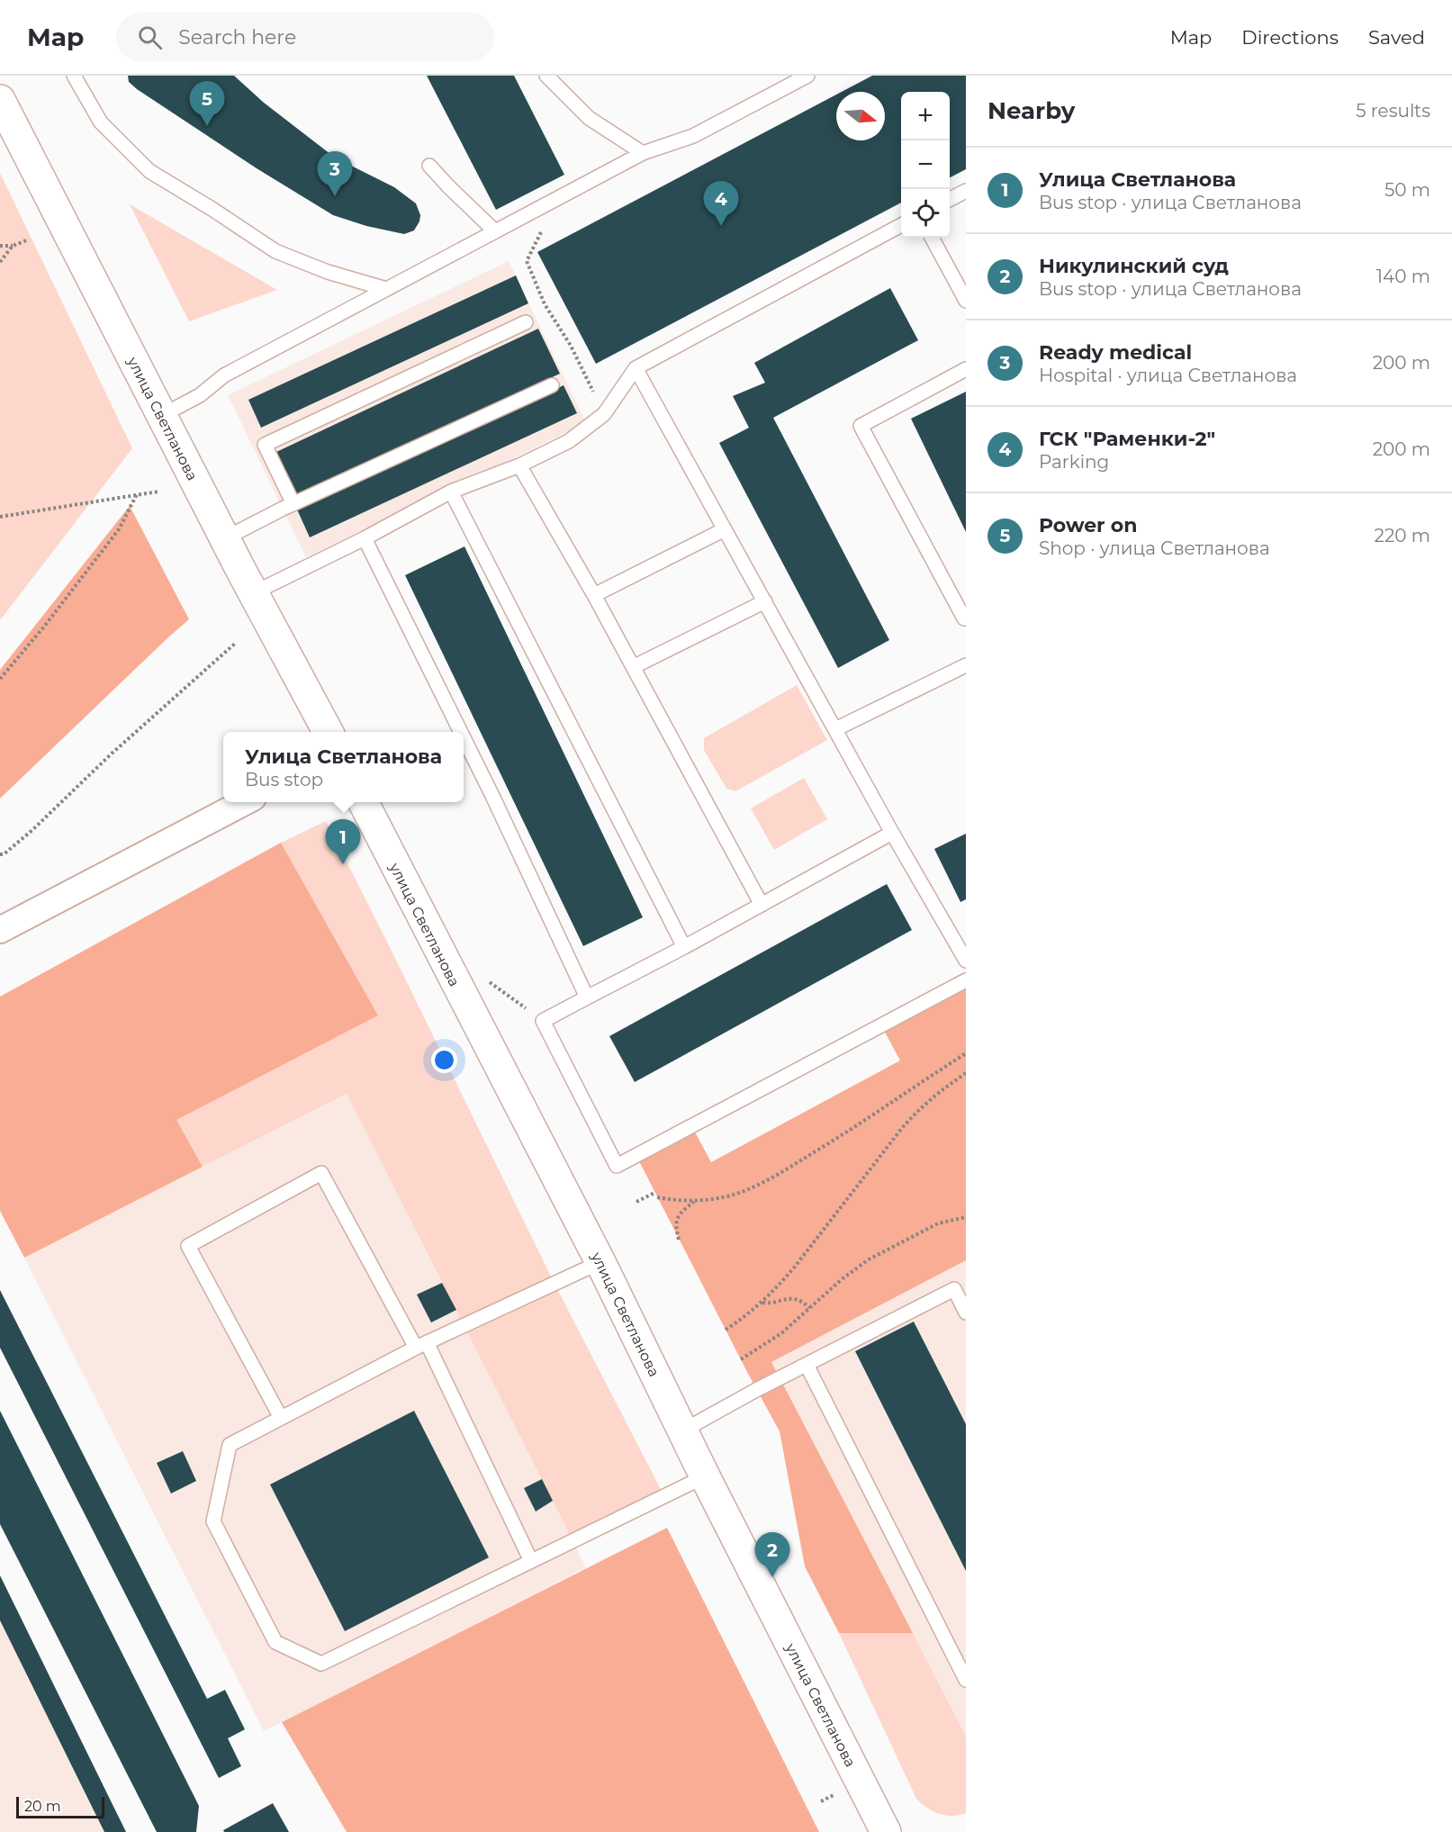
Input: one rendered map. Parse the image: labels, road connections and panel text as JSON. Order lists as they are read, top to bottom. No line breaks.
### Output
{"streets":{"street":["улица Светланова"]},"scale_bar":"20 m","north":"right","page":{"header":"Map","search":"Search here","nav":["Map","Directions","Saved"],"heading":["Nearby","5 results"],"pins":["5","3","4","1","2"],"map_buttons":["+","−"],"list":[{"mark":"1","name":"Улица Светланова","note":"Bus stop · улица Светланова","value":"50 m"},{"mark":"2","name":"Никулинский суд","note":"Bus stop · улица Светланова","value":"140 m"},{"mark":"3","name":"Ready medical","note":"Hospital · улица Светланова","value":"200 m"},{"mark":"4","name":"ГСК \"Раменки-2\"","note":"Parking","value":"200 m"},{"mark":"5","name":"Power on","note":"Shop · улица Светланова","value":"220 m"}],"popup":["Улица Светланова","Bus stop"],"scale":"20 m"}}
